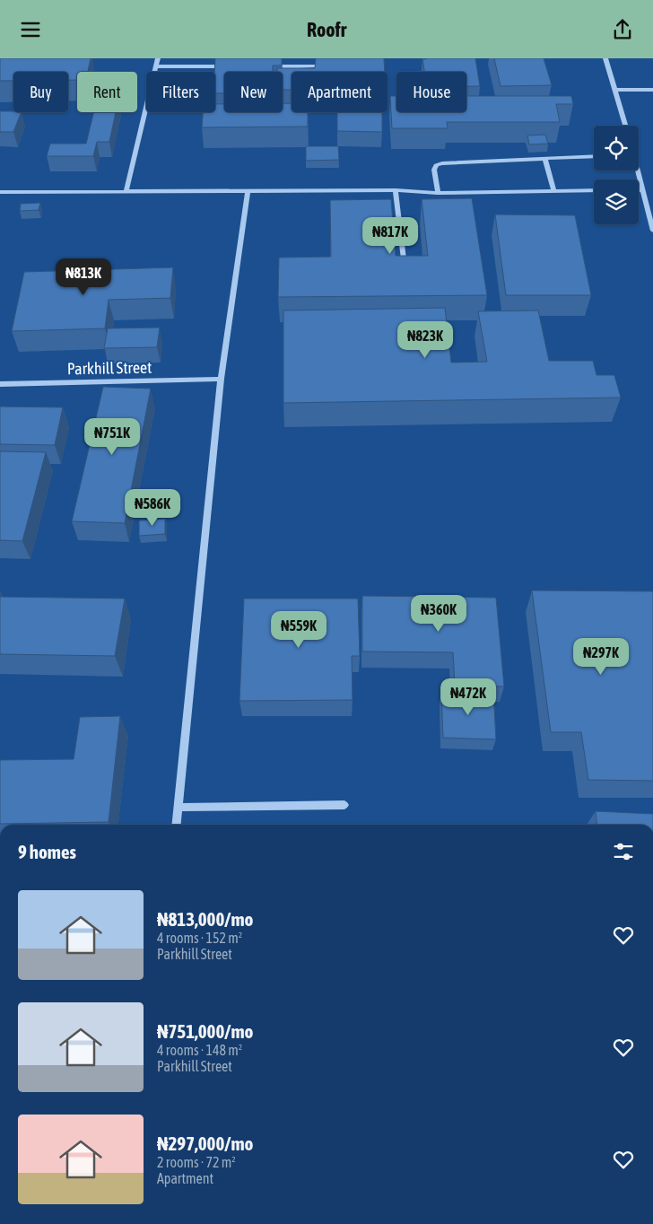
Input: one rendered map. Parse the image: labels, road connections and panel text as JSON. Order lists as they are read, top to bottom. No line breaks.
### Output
{"streets":{"street":["Parkhill Street"]},"page":{"header":"Roofr","chip":["Buy","Rent","Filters","New","Apartment","House"],"price":["₦817K","₦813K","₦823K","₦751K","₦586K","₦360K","₦559K","₦297K","₦472K"],"heading":"9 homes","list":[{"name":"₦813,000/mo","note":"4 rooms · 152 m² · Parkhill Street"},{"name":"₦751,000/mo","note":"4 rooms · 148 m² · Parkhill Street"},{"name":"₦297,000/mo","note":"2 rooms · 72 m² · Apartment"}]}}
